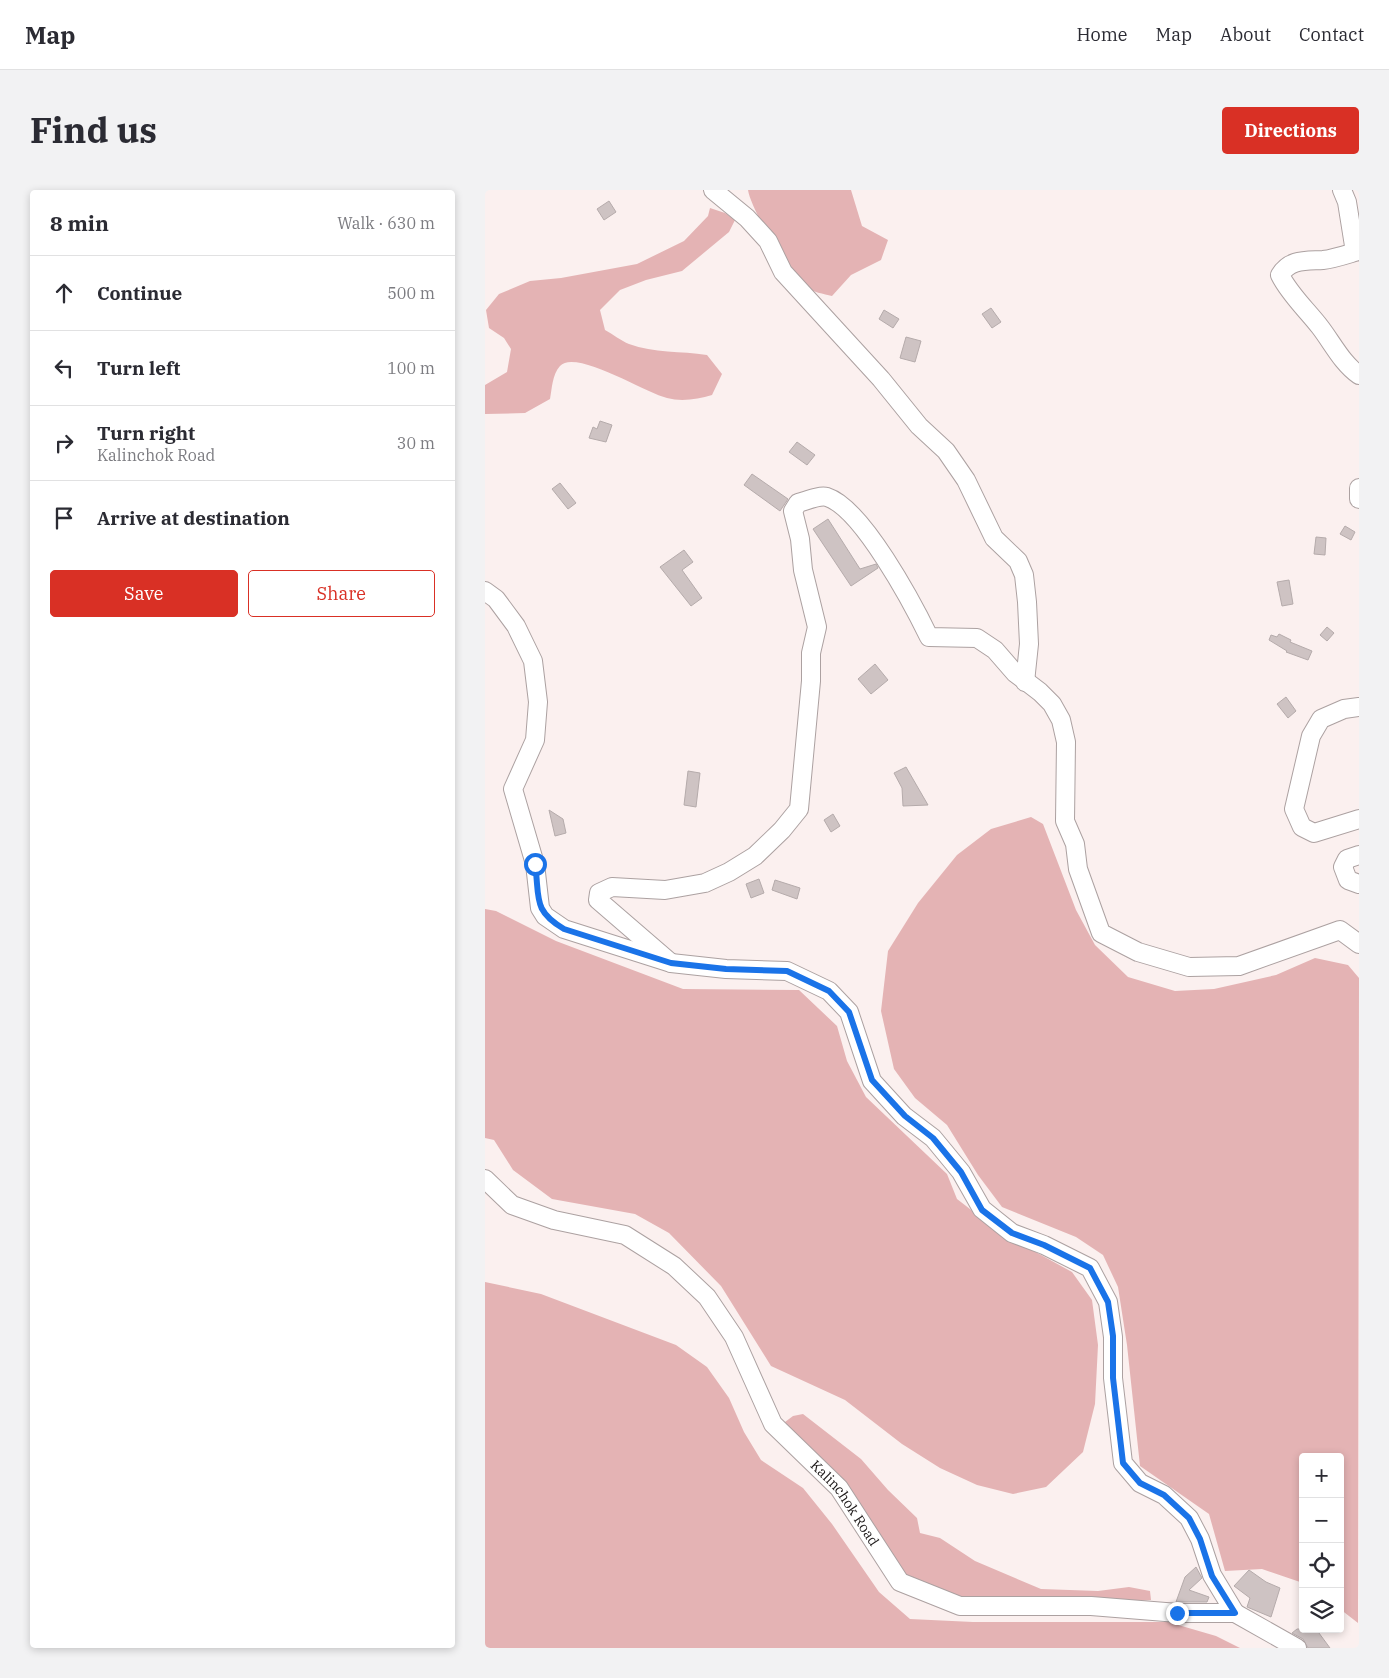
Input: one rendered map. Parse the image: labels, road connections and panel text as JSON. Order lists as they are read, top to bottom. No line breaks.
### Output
{"streets":{"street":["Kalinchok Road"]},"page":{"header":"Map","nav":["Home","Map","About","Contact"],"title":"Find us","buttons":["Directions",["Save","Share"]],"heading":["8 min","Walk · 630 m"],"list":[["Continue","500 m"],["Turn left","100 m"],["Turn right","Kalinchok Road","30 m"],"Arrive at destination"],"map_buttons":["+","−"]}}
